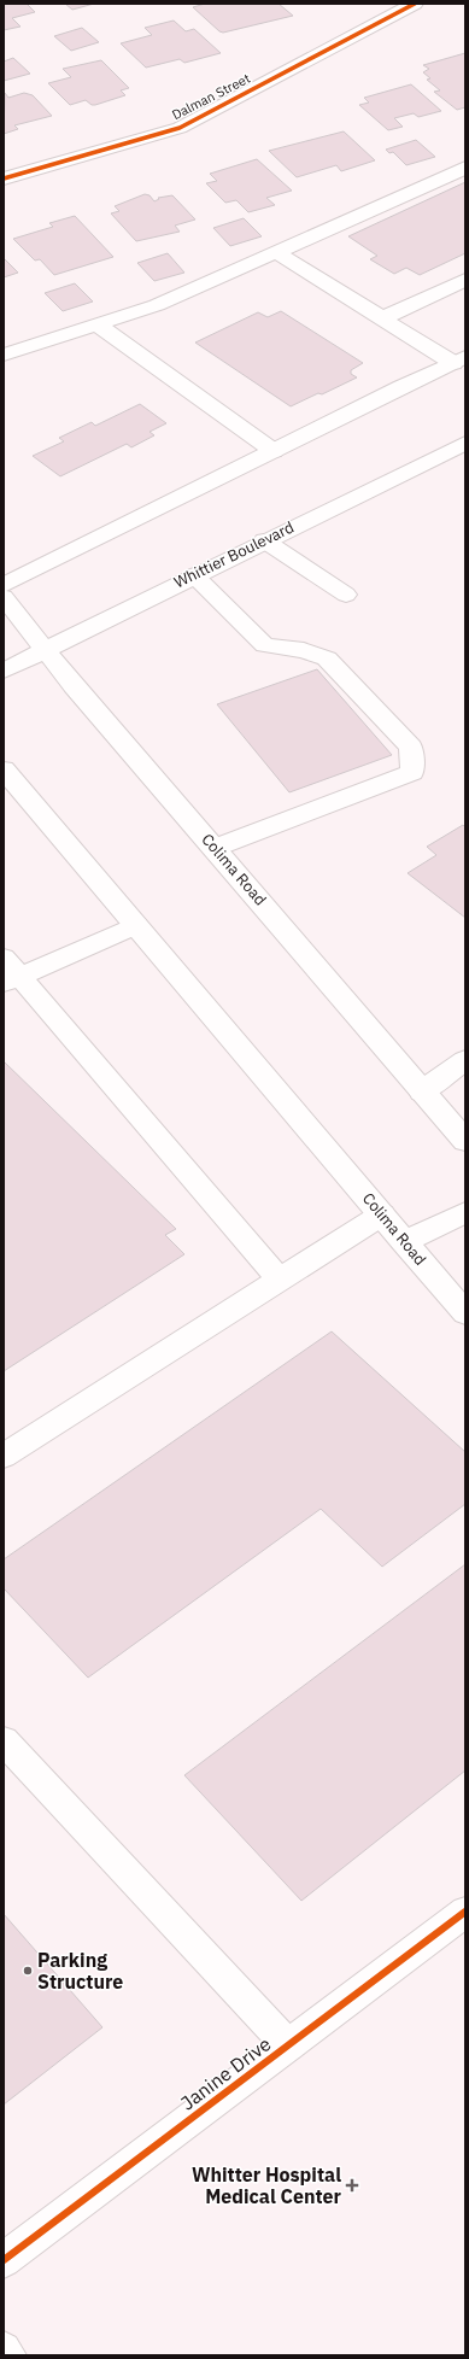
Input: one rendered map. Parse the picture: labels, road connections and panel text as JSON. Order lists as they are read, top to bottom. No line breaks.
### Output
{"streets":{"main road":["Dalman Street","Whittier Boulevard","Colima Road","Janine Drive"]},"crossings":[["Whittier Boulevard","Colima Road"]],"places":{"other":["Parking Structure"],"health":["Whitter Hospital Medical Center"]}}
